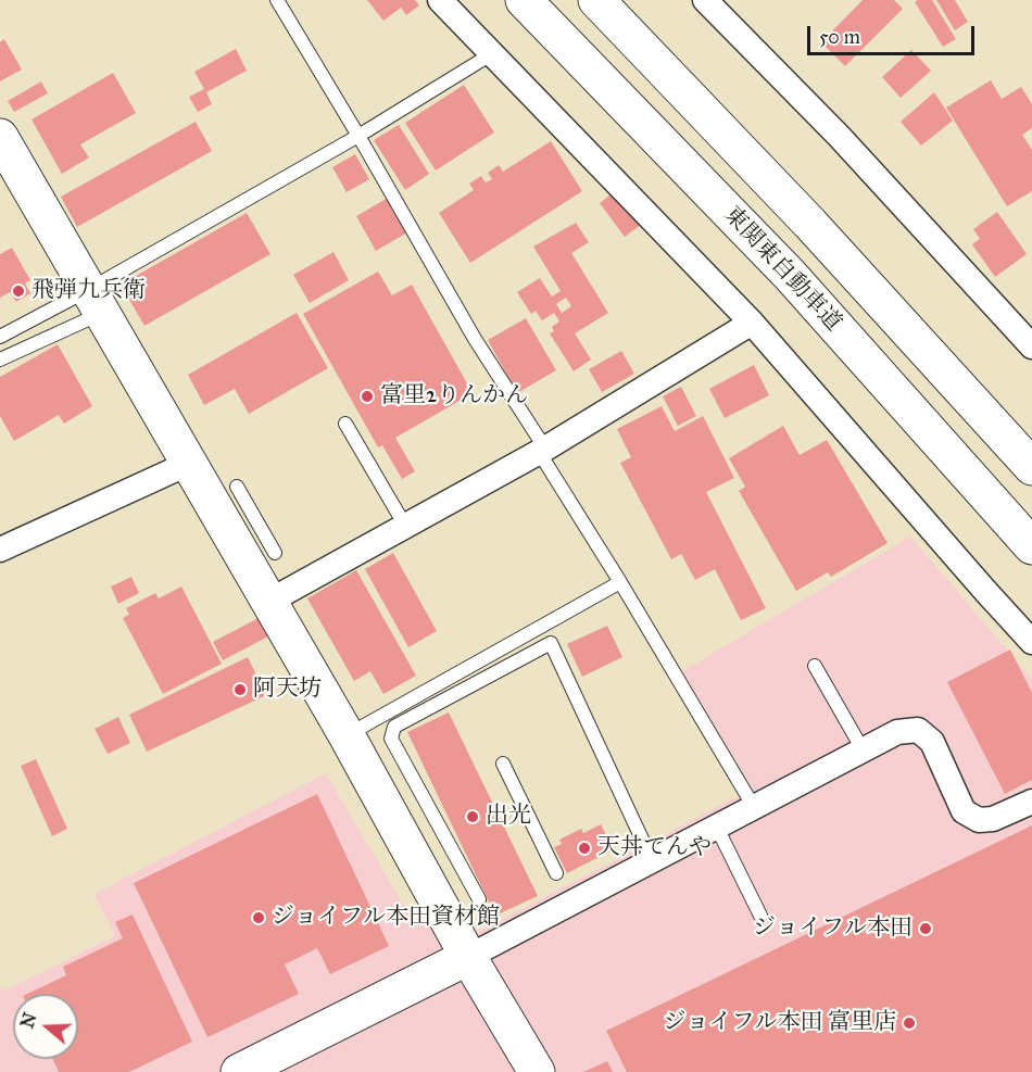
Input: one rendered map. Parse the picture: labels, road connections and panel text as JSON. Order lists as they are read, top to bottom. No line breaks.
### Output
{"streets":{"main road":["東関東自動車道"]},"places":["飛弾九兵衛","富里2りんかん","阿天坊","出光","天丼てんや","ジョイフル本田資材館","ジョイフル本田","ジョイフル本田 富里店"],"scale_bar":"50 m","north":"left"}
